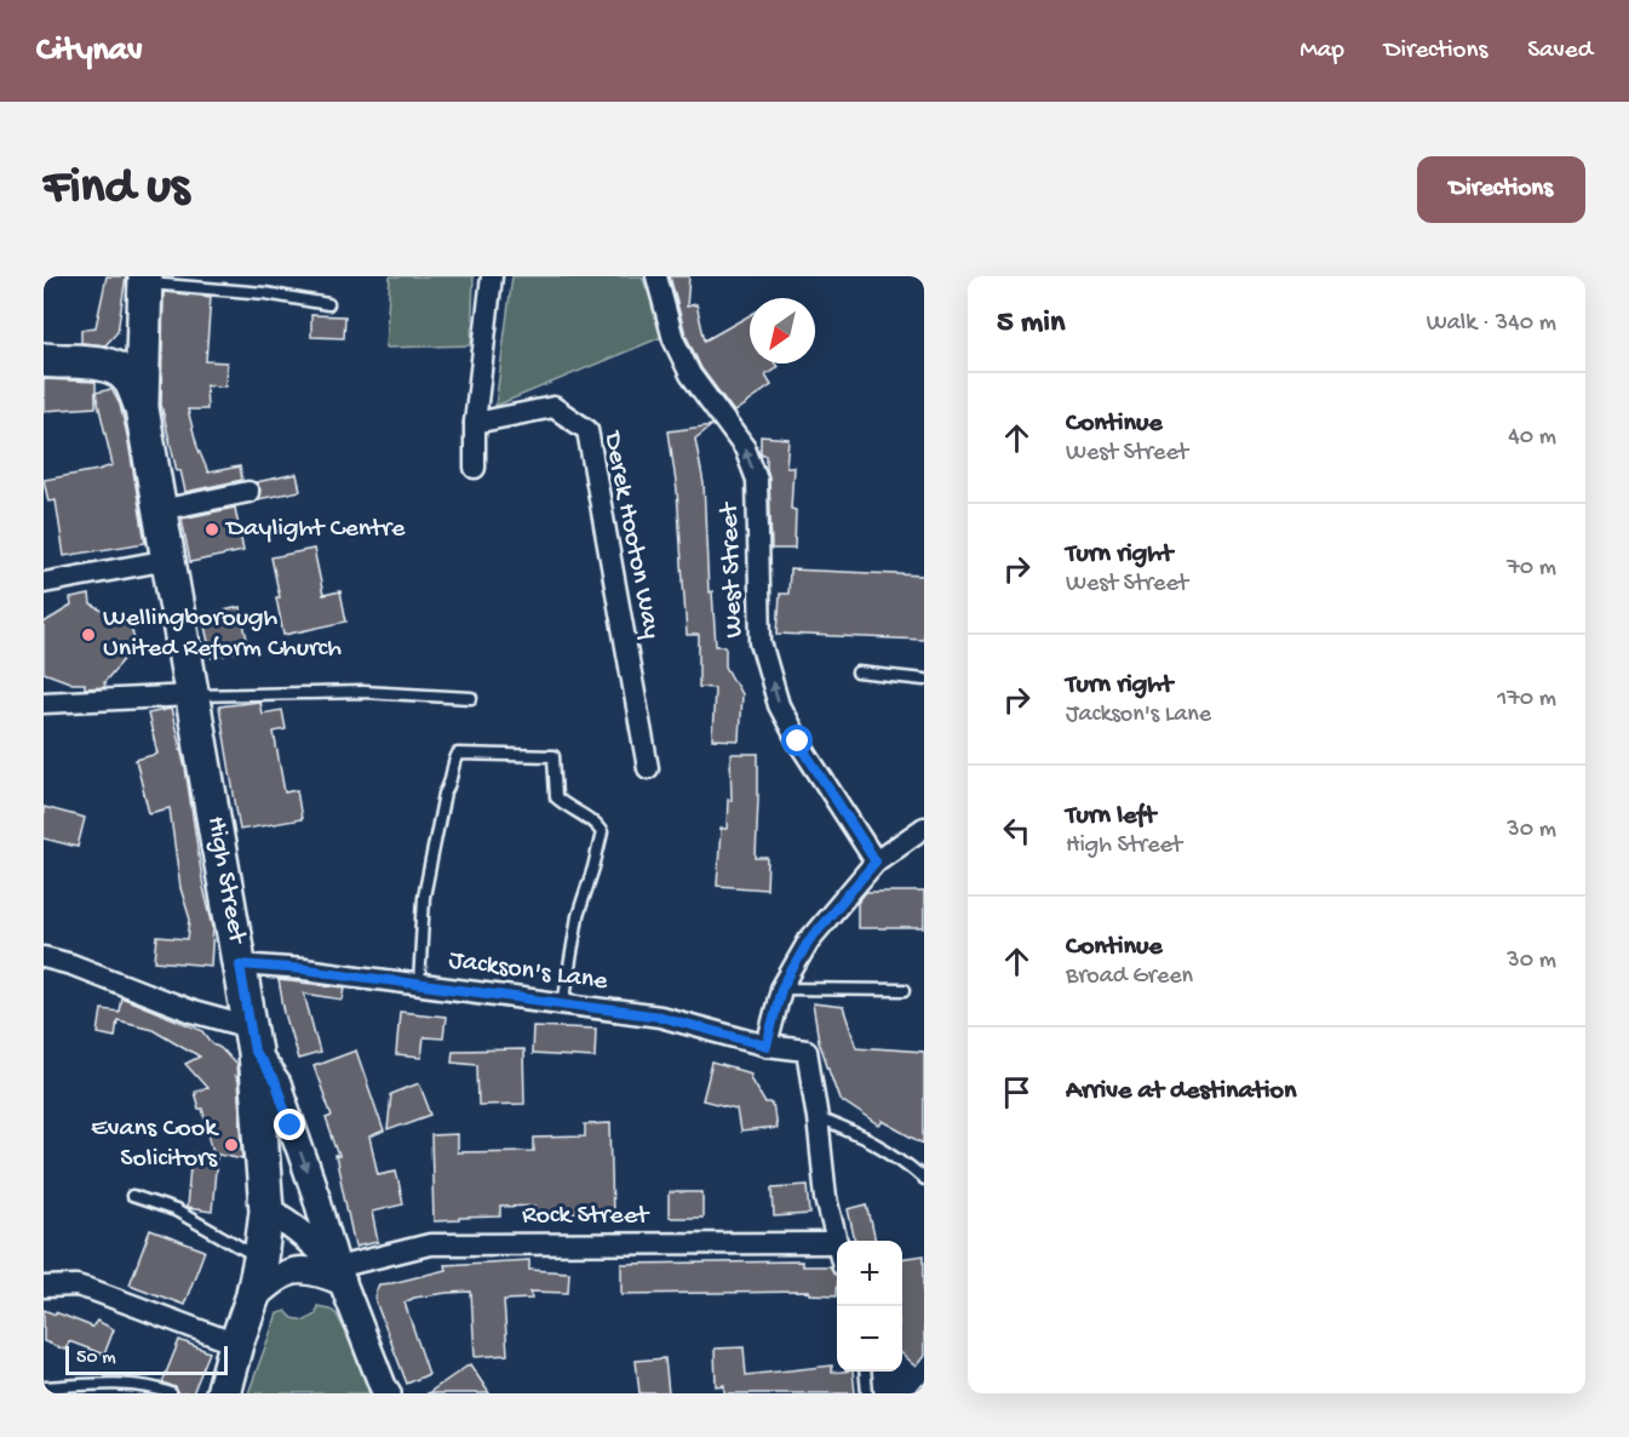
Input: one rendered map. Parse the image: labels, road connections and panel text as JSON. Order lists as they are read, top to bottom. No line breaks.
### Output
{"streets":{"main road":["High Street"],"street":["Derek Hooton Way","West Street","Jackson's Lane","Rock Street"]},"crossings":[["High Street","Jackson's Lane"]],"one_way":["West Street"],"places":["Daylight Centre","Wellingborough United Reform Church","Evans Cook Solicitors"],"scale_bar":"50 m","north":"bottom left","page":{"header":"Citynav","nav":["Map","Directions","Saved"],"buttons":"Directions","title":"Find us","heading":["5 min","Walk · 340 m"],"list":[["Continue","West Street","40 m"],["Turn right","West Street","70 m"],["Turn right","Jackson's Lane","170 m"],["Turn left","High Street","30 m"],["Continue","Broad Green","30 m"],"Arrive at destination"],"map_buttons":["+","−"],"scale":"50 m"}}
